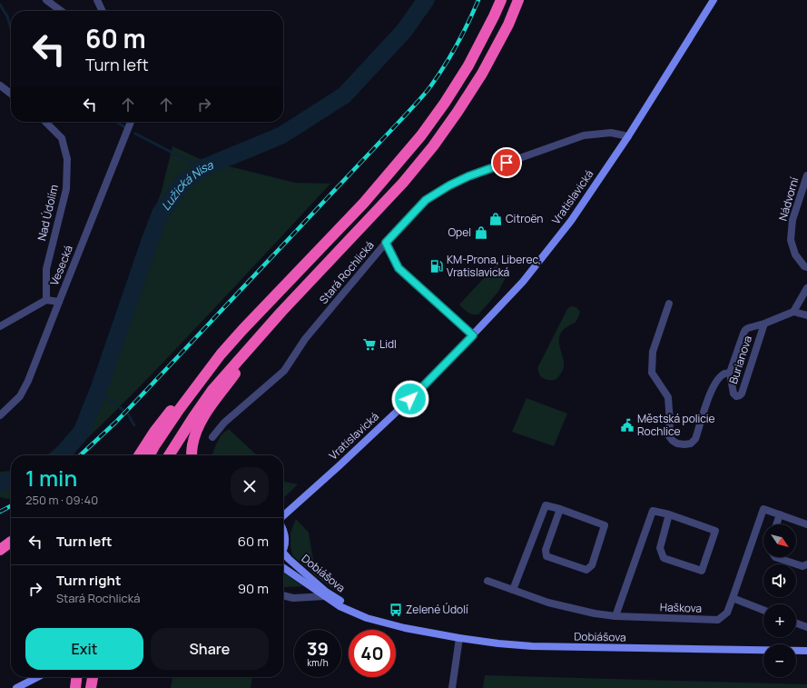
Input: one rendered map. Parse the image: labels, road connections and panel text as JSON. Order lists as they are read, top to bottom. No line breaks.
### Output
{"streets":{"street":["Vratislavická","Nádvorní","Nad Údolím","Vesecká","Stará Rochlická","Burianova","Dobiášova","Haškova"]},"crossings":[["Vratislavická","Stará Rochlická"]],"water":["Lužická Nisa"],"places":{"shop":["Citroën","Opel"],"fuel station":["KM-Prona, Liberec, Vratislavická"],"supermarket":["Lidl"],"public building":["Městská policie Rochlice"],"bus stop":["Zelené Údolí"]},"north":"bottom right","page":{"turn":["60 m","Turn left"],"heading":["1 min","250 m · 09:40"],"list":[{"name":"Turn left","value":"60 m"},{"name":"Turn right","note":"Stará Rochlická","value":"90 m"}],"map_buttons":["+","−"],"buttons":["Exit","Share"],"speed":"39 km/h","limit":"40"}}
